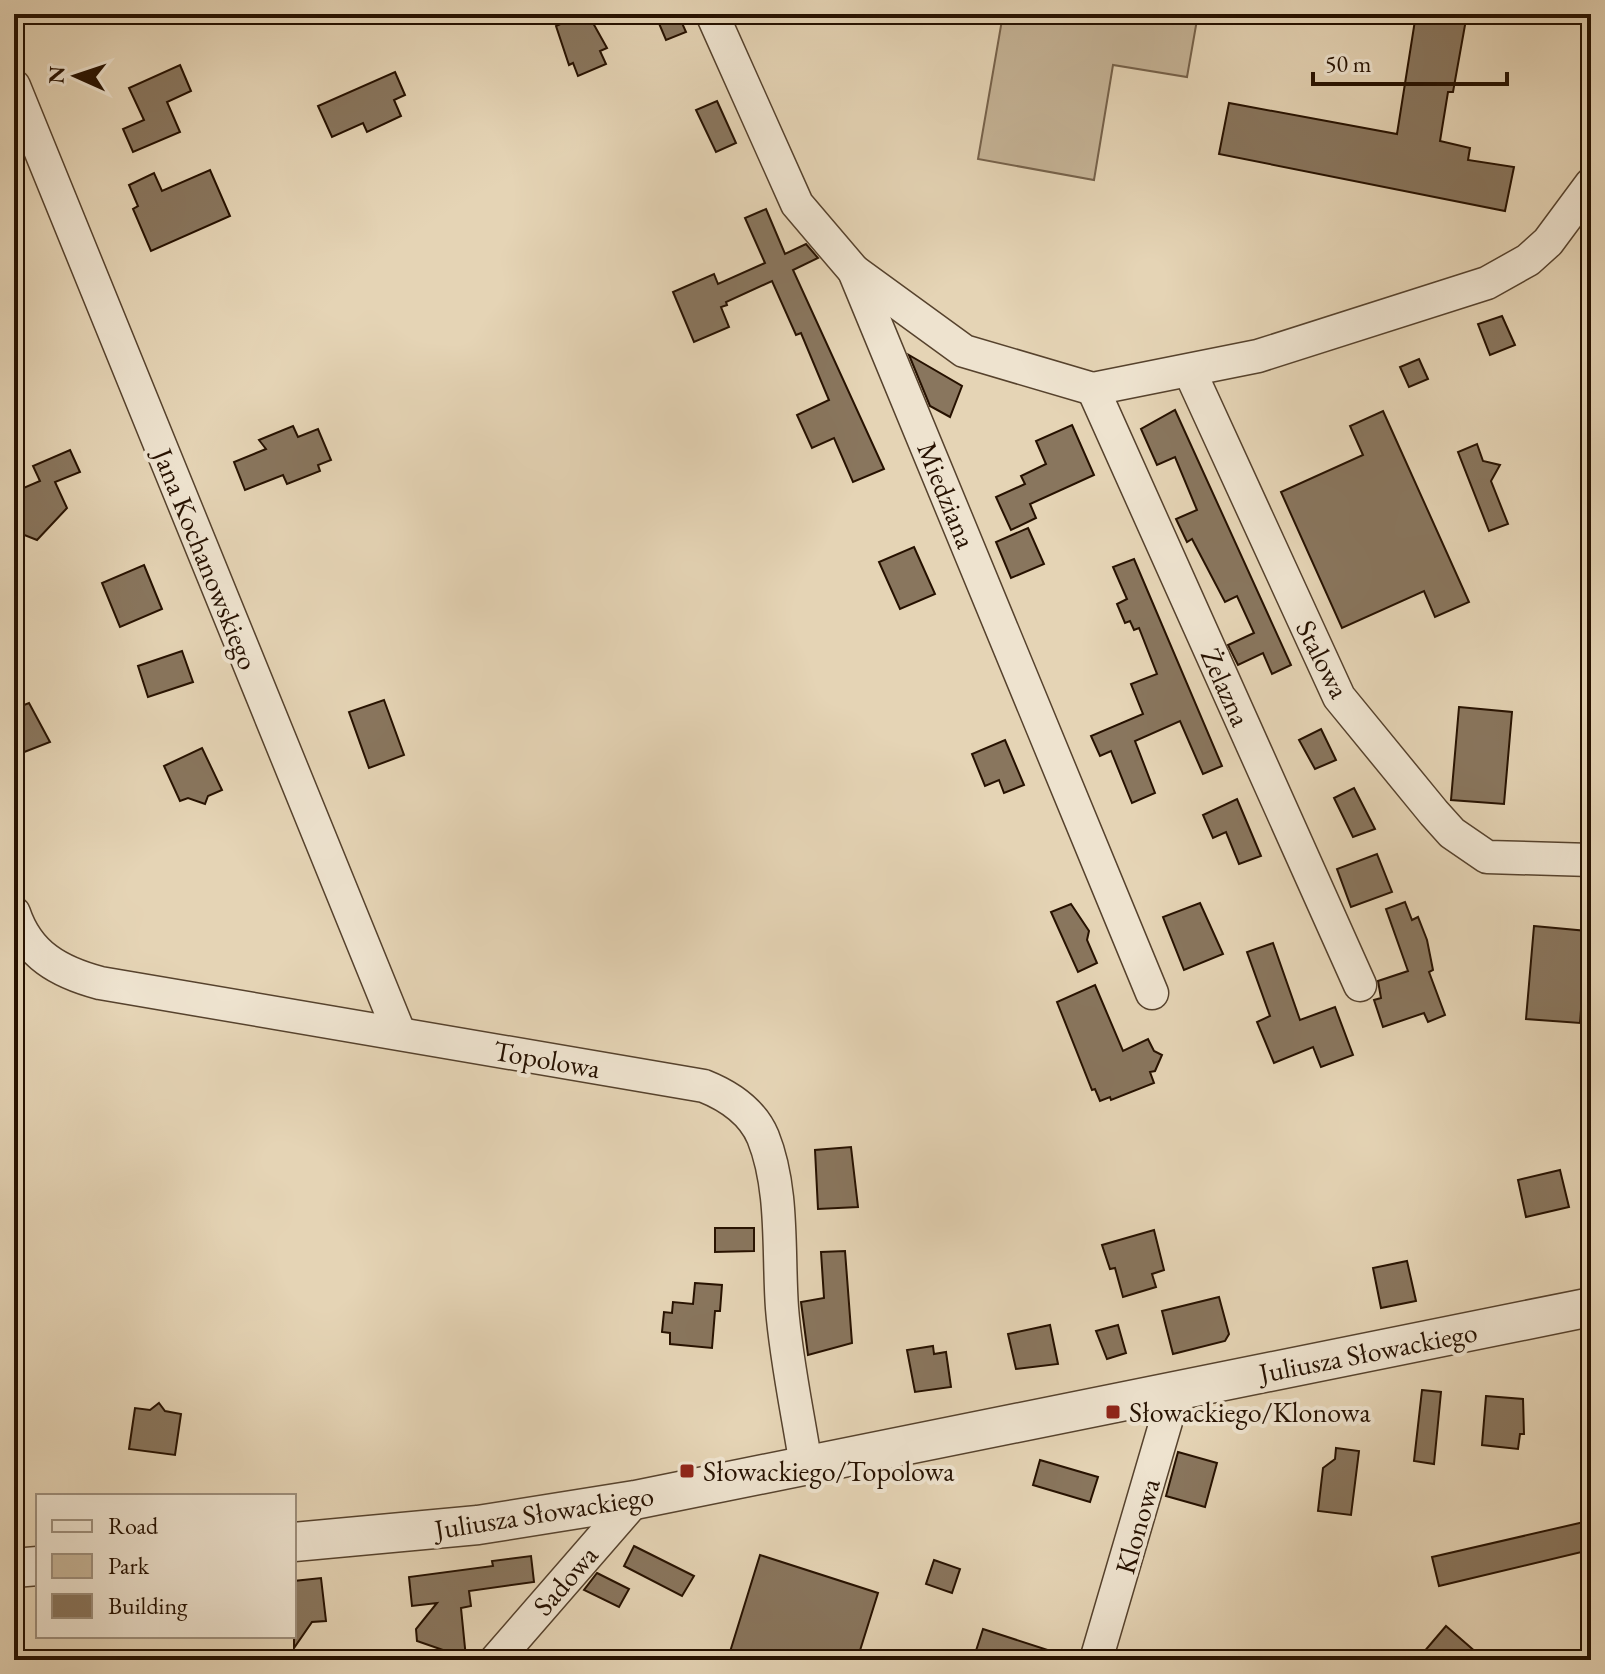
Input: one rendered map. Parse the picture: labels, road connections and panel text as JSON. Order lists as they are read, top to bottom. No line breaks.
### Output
{"streets":{"street":["Miedziana","Jana Kochanowskiego","Stalowa","Żelazna","Topolowa","Juliusza Słowackiego","Klonowa","Sadowa"]},"crossings":[["Jana Kochanowskiego","Topolowa"],["Topolowa","Juliusza Słowackiego"],["Juliusza Słowackiego","Klonowa"],["Juliusza Słowackiego","Sadowa"]],"places":{"transit":["Słowackiego/Klonowa","Słowackiego/Topolowa"]},"legend":["Road","Park","Building"],"scale_bar":"50 m","north":"left"}
